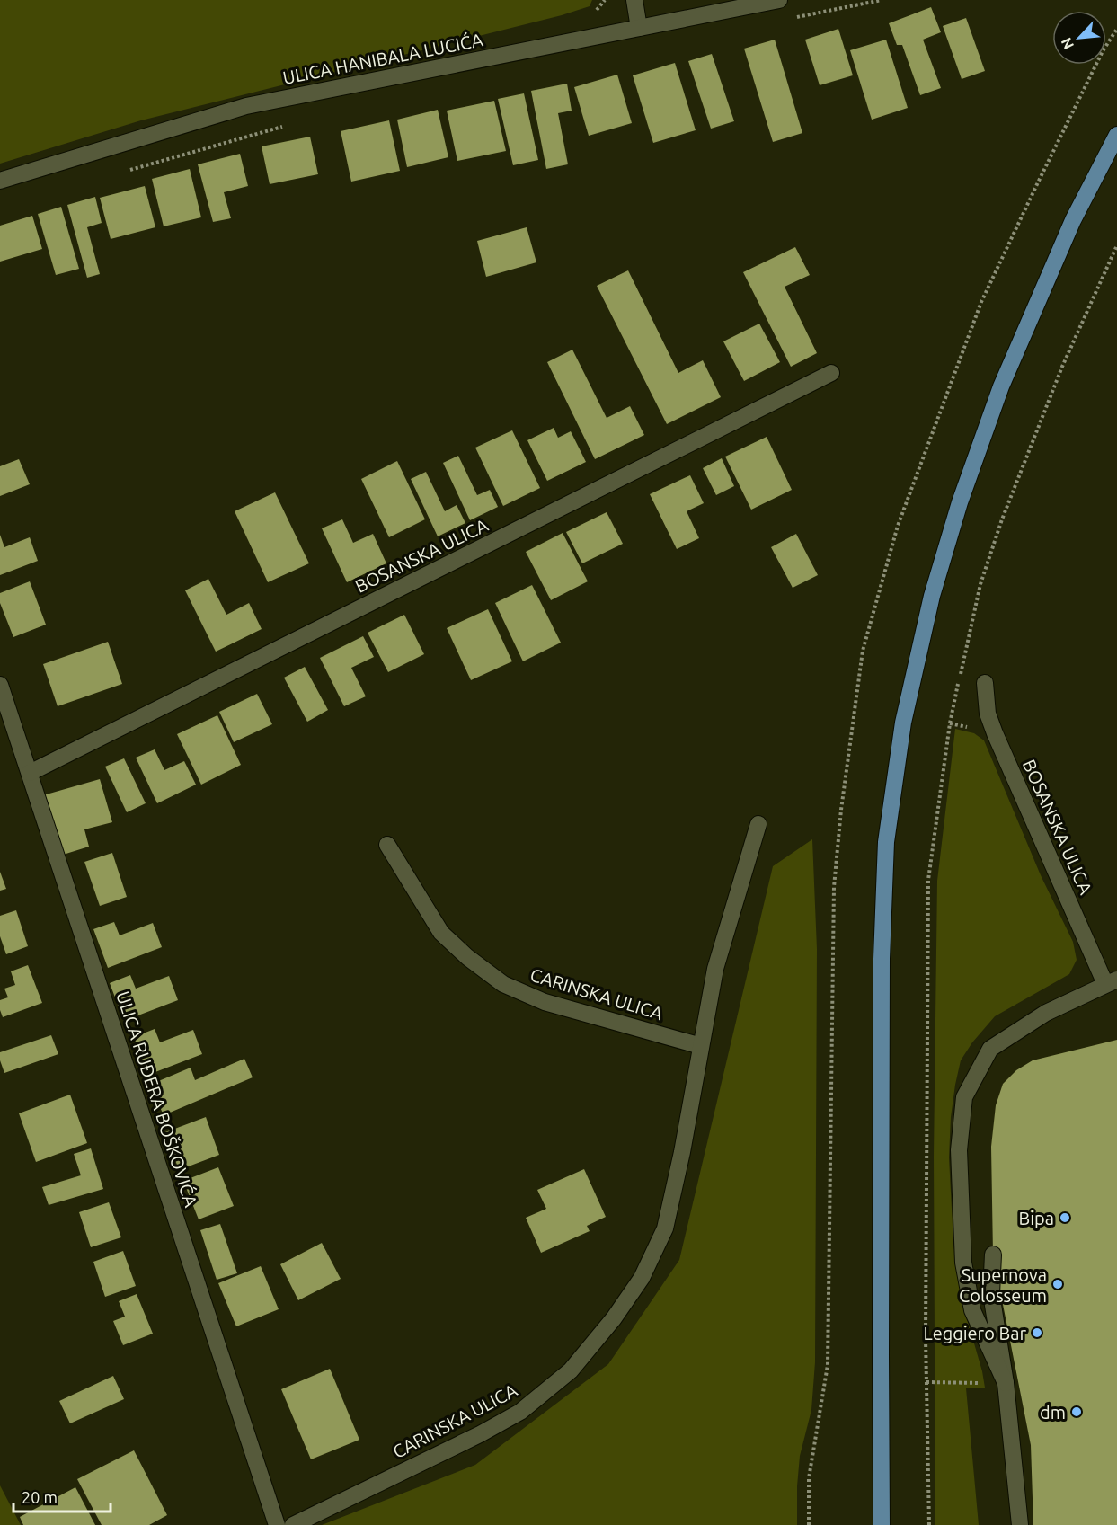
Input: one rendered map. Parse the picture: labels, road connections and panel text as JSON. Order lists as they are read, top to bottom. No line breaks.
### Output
{"streets":{"street":["ULICA HANIBALA LUCIĆA","BOSANSKA ULICA","CARINSKA ULICA","ULICA RUĐERA BOŠKOVIĆA"]},"crossings":[["BOSANSKA ULICA","ULICA RUĐERA BOŠKOVIĆA"]],"places":["Bipa","Supernova Colosseum","Leggiero Bar","dm"],"scale_bar":"20 m","north":"bottom left"}
